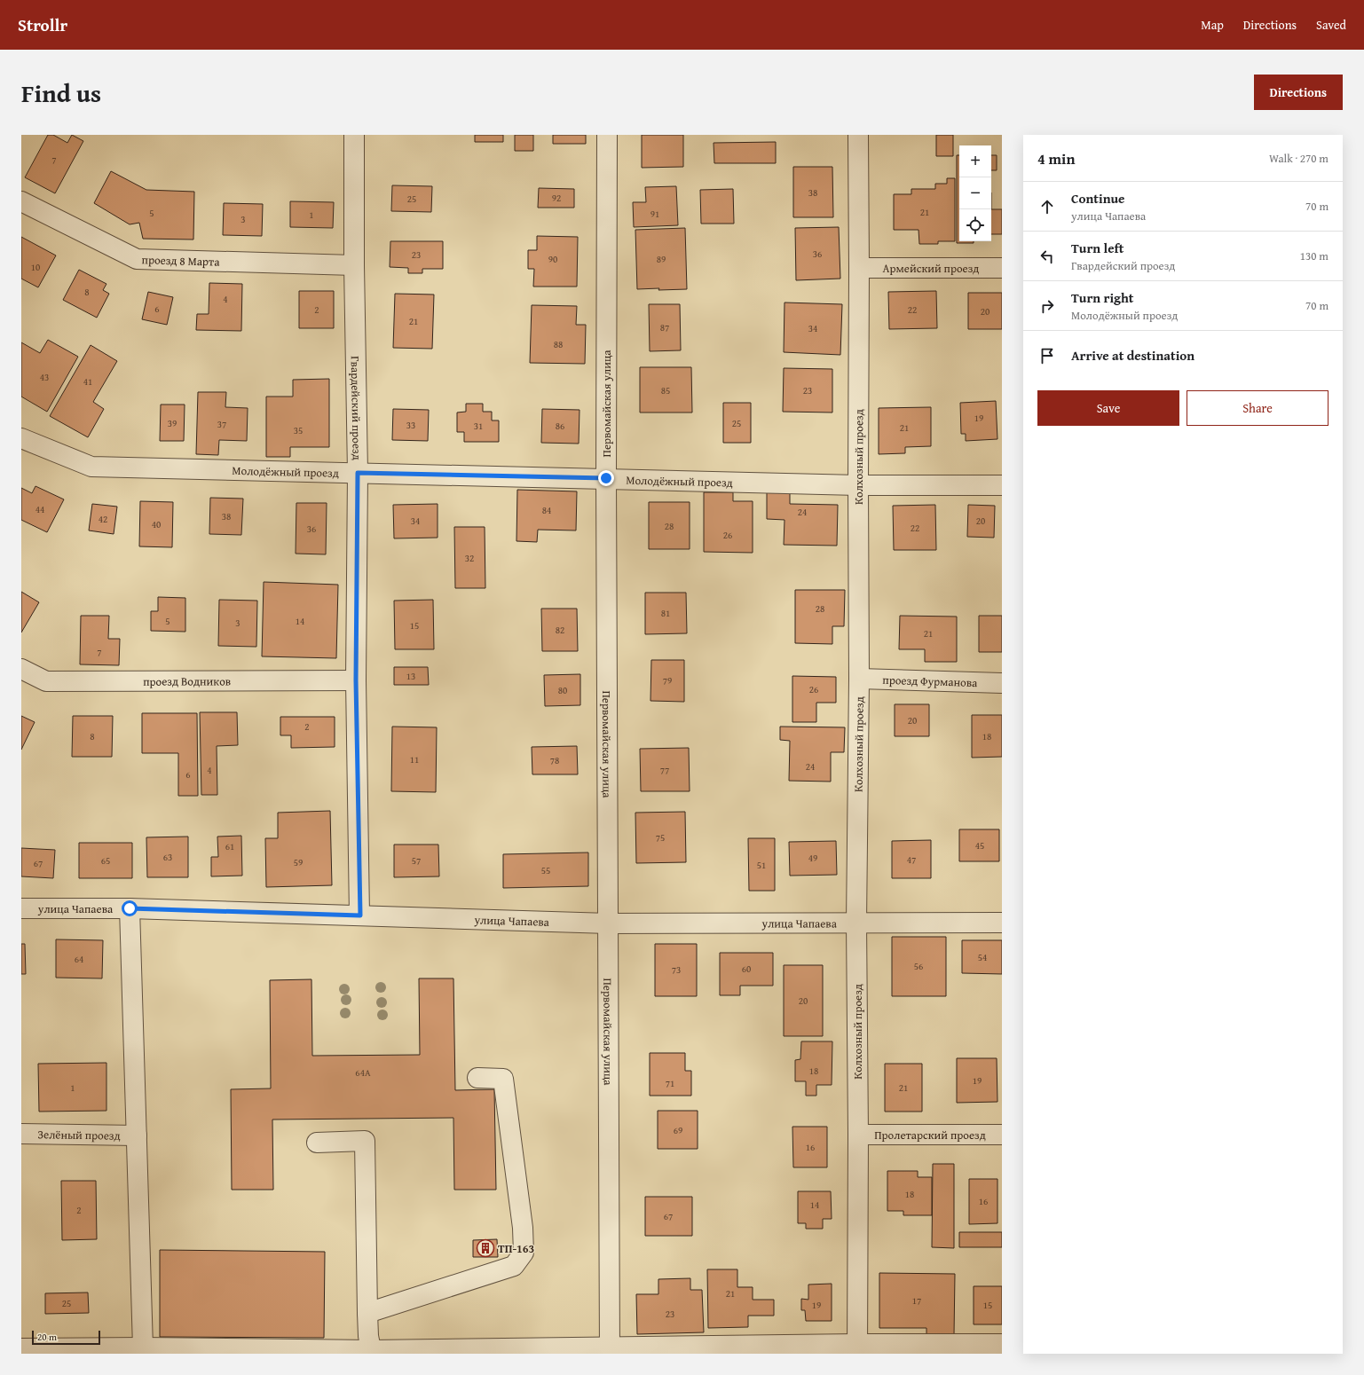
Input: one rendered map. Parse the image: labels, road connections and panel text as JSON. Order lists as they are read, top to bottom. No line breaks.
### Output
{"streets":{"street":["проезд 8 Марта","Армейский проезд","Первомайская улица","Гвардейский проезд","Колхозный проезд","Молодёжный проезд","проезд Фурманова","проезд Водников","улица Чапаева","Зелёный проезд","Пролетарский проезд"]},"crossings":[["проезд 8 Марта","Гвардейский проезд"],["Армейский проезд","Колхозный проезд"],["Первомайская улица","Молодёжный проезд"],["Первомайская улица","улица Чапаева"],["Гвардейский проезд","Молодёжный проезд"],["Гвардейский проезд","проезд Водников"],["Гвардейский проезд","улица Чапаева"],["Колхозный проезд","Молодёжный проезд"],["Колхозный проезд","проезд Фурманова"],["Колхозный проезд","улица Чапаева"],["Колхозный проезд","Пролетарский проезд"]],"places":{"building":["ТП-163"]},"house_numbers":["7","38","92","25","21","5","91","1","3","36","23","90","89","10","8","4","6","2","22","20","21","87","34","88","43","41","85","23","19","39","25","37","33","31","86","21","35","44","84","24","38","42","34","20","40","28","22","36","26","32","28","81","5","14","3","15","82","21","7","13","79","26","80","20","2","8","18","11","78","24","4","77","6","75","45","61","63","49","47","65","57","59","67","51","55","54","64","56","60","73","20","18","64А","19","71","1","21","69","16","18","16","14","2","67","21","17","25","19","15","23"],"scale_bar":"20 m","page":{"header":"Strollr","nav":["Map","Directions","Saved"],"title":"Find us","buttons":["Directions",["Save","Share"]],"heading":["4 min","Walk · 270 m"],"map_buttons":["+","−"],"list":[["Continue","улица Чапаева","70 m"],["Turn left","Гвардейский проезд","130 m"],["Turn right","Молодёжный проезд","70 m"],"Arrive at destination"],"scale":"20 m"}}
